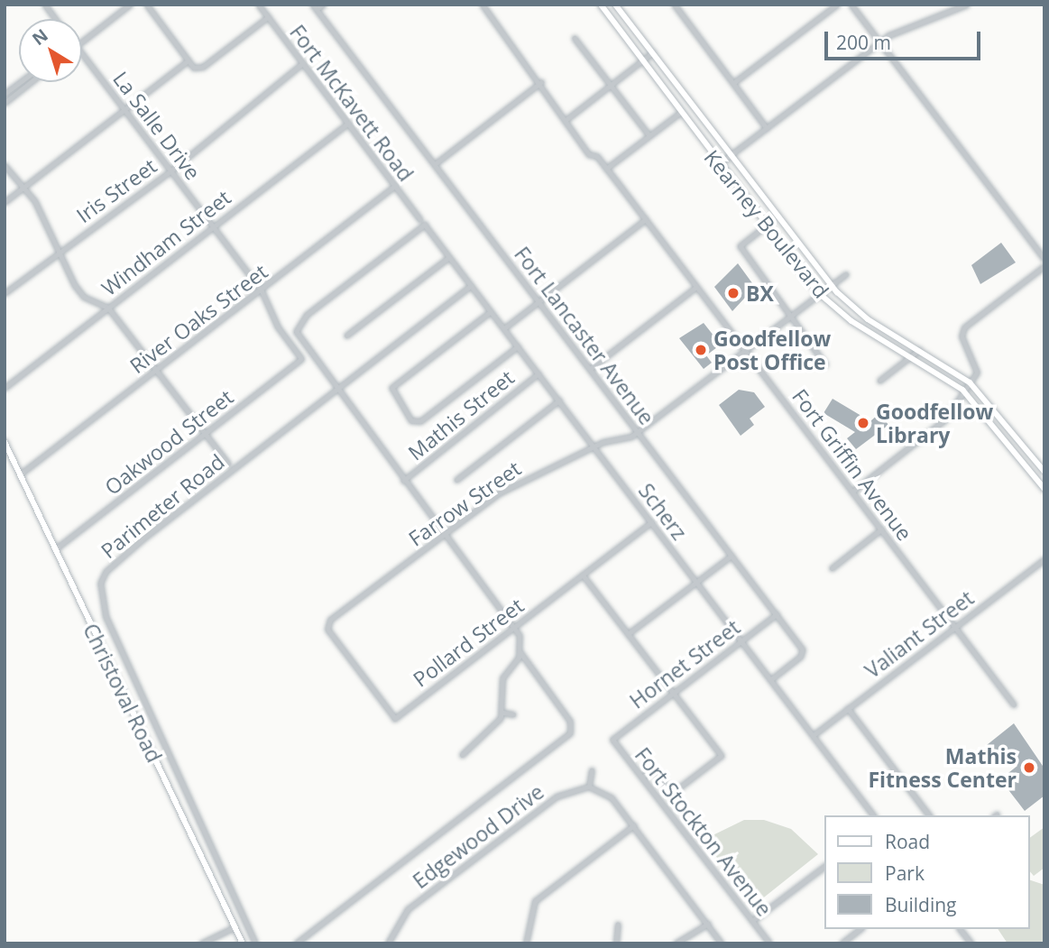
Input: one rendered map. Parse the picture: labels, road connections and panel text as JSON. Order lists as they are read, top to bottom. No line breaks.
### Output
{"streets":{"street":["Fort McKavett Road","La Salle Drive","Iris Street","Kearney Boulevard","Windham Street","River Oaks Street","Fort Lancaster Avenue","Mathis Street","Oakwood Street","Fort Griffin Avenue","Farrow Street","Parimeter Road","Scherz","Valiant Street","Pollard Street","Hornet Street","Christoval Road","Fort Stockton Avenue","Edgewood Drive"]},"crossings":[["Fort McKavett Road","Iris Street"],["Fort McKavett Road","Windham Street"],["Fort McKavett Road","River Oaks Street"],["La Salle Drive","Iris Street"],["La Salle Drive","Windham Street"],["La Salle Drive","River Oaks Street"],["La Salle Drive","Oakwood Street"],["Kearney Boulevard","Farrow Street"],["River Oaks Street","Christoval Road"],["Fort Lancaster Avenue","Farrow Street"],["Fort Lancaster Avenue","Scherz"],["Fort Lancaster Avenue","Hornet Street"],["Mathis Street","Scherz"],["Oakwood Street","Christoval Road"],["Fort Griffin Avenue","Farrow Street"],["Fort Griffin Avenue","Valiant Street"],["Farrow Street","Scherz"],["Farrow Street","Pollard Street"],["Parimeter Road","Scherz"],["Scherz","Valiant Street"],["Scherz","Pollard Street"],["Scherz","Hornet Street"],["Hornet Street","Fort Stockton Avenue"]],"places":["BX","Goodfellow Post Office","Goodfellow Library","Mathis Fitness Center"],"legend":["Road","Park","Building"],"scale_bar":"200 m","north":"top left"}
